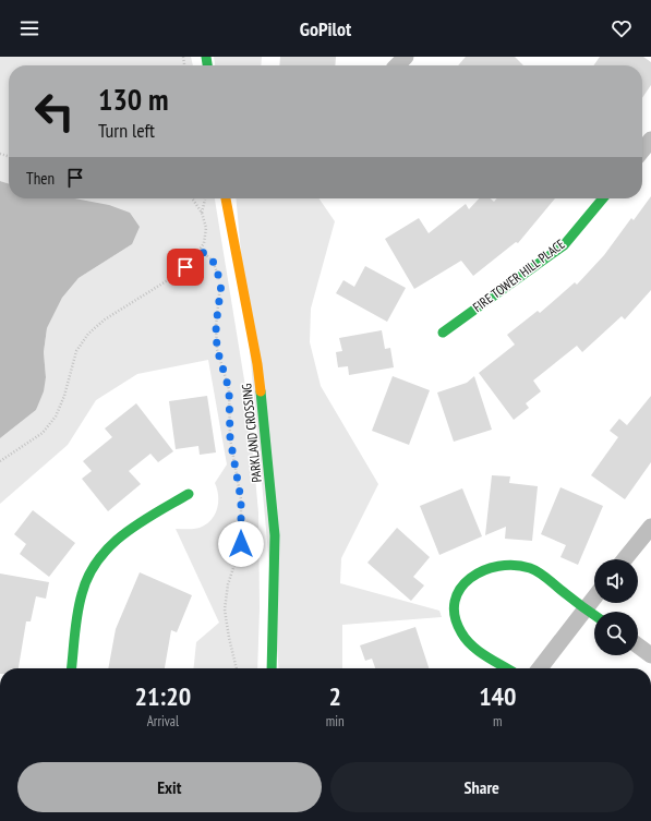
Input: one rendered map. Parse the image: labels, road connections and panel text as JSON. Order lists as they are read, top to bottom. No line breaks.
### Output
{"streets":{"street":["FIRE TOWER HILL PLACE","PARKLAND CROSSING"]},"page":{"header":"GoPilot","turn":["130 m","Turn left"],"then":"Then","eta":["21:20","Arrival","2","min","140","m"],"buttons":["Exit","Share"]}}
